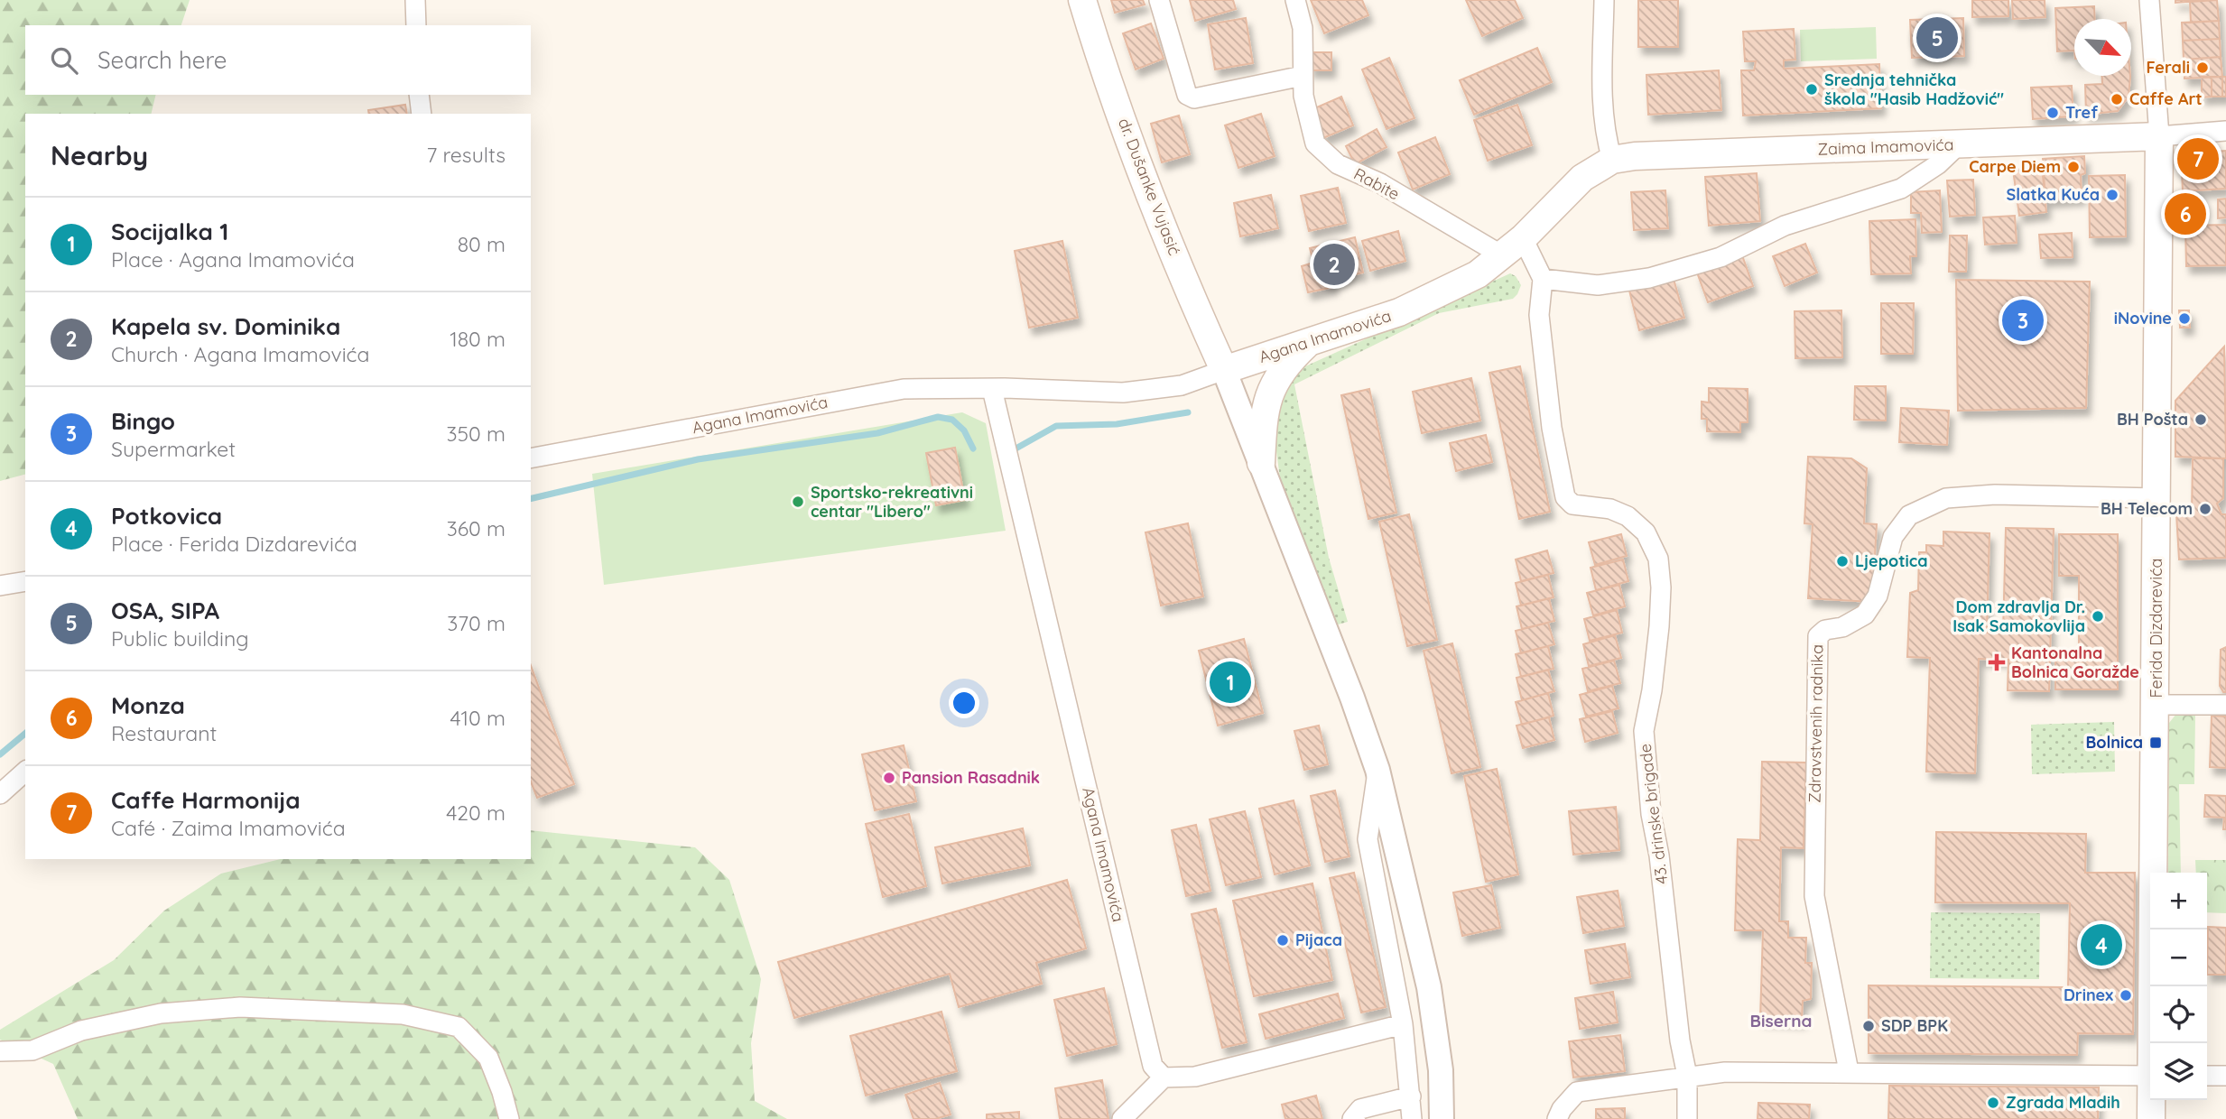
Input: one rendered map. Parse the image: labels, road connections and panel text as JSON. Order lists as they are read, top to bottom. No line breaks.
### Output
{"streets":{"main road":["Zaima Imamovića","dr. Dušanke Vujasić","Agana Imamovića","Ferida Dizdarevića"],"street":["Rabite","Zdravstvenih radnika","43. drinske brigade"]},"crossings":[["Zaima Imamovića","Agana Imamovića"],["Zaima Imamovića","Ferida Dizdarevića"],["Rabite","Agana Imamovića"],["dr. Dušanke Vujasić","Agana Imamovića"],["Ferida Dizdarevića","Zdravstvenih radnika"]],"districts":["Biserna"],"places":{"other":["Ferali","Srednja tehnička škola \"Hasib Hadžović\"","Caffe Art","Tref","Carpe Diem","Slatka Kuća","iNovine","BH Pošta","Sportsko-rekreativni centar \"Libero\"","BH Telecom","Ljepotica","Dom zdravlja Dr. Isak Samokovlija","Pansion Rasadnik","Pijaca","Drinex","SDP BPK","Zgrada Mladih"],"health":["Kantonalna Bolnica Goražde"],"transit":["Bolnica"]},"north":"bottom right","page":{"pins":["5","7","6","2","3","1","4"],"search":"Search here","heading":["Nearby","7 results"],"list":[{"mark":"1","name":"Socijalka 1","note":"Place · Agana Imamovića","value":"80 m"},{"mark":"2","name":"Kapela sv. Dominika","note":"Church · Agana Imamovića","value":"180 m"},{"mark":"3","name":"Bingo","note":"Supermarket","value":"350 m"},{"mark":"4","name":"Potkovica","note":"Place · Ferida Dizdarevića","value":"360 m"},{"mark":"5","name":"OSA, SIPA","note":"Public building","value":"370 m"},{"mark":"6","name":"Monza","note":"Restaurant","value":"410 m"},{"mark":"7","name":"Caffe Harmonija","note":"Café · Zaima Imamovića","value":"420 m"}],"map_buttons":["+","−"]}}
